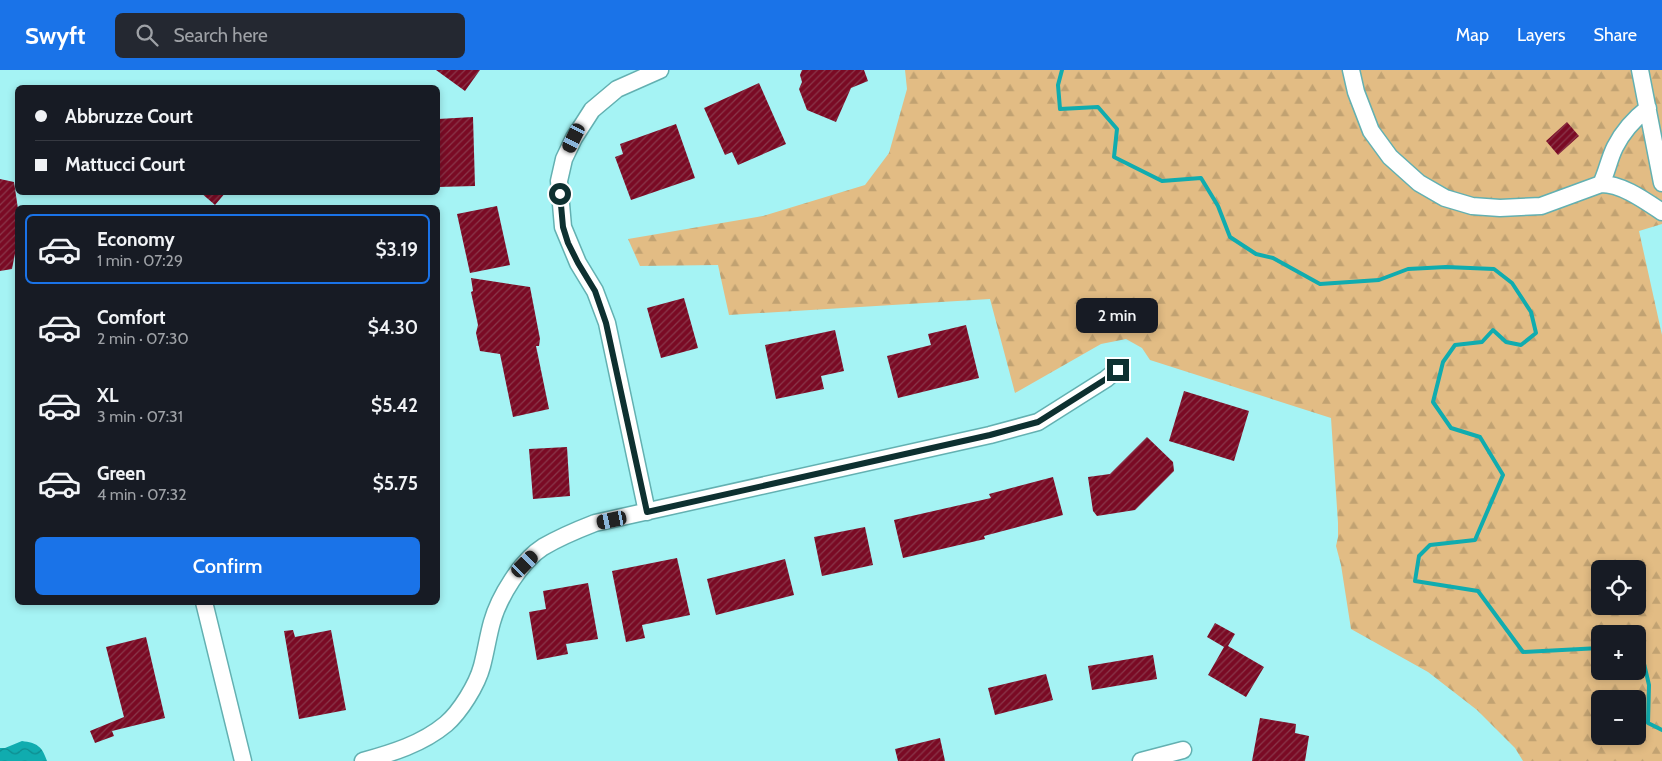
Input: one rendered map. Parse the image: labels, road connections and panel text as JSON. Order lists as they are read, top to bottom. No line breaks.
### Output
{"page":{"header":"Swyft","search":"Search here","nav":["Map","Layers","Share"],"banner":["Abbruzze Court","Mattucci Court"],"list":[{"name":"Economy","note":"1 min · 07:29","value":"$3.19"},{"name":"Comfort","note":"2 min · 07:30","value":"$4.30"},{"name":"XL","note":"3 min · 07:31","value":"$5.42"},{"name":"Green","note":"4 min · 07:32","value":"$5.75"}],"bubble":"2 min","buttons":"Confirm","map_buttons":["+","−"]}}
